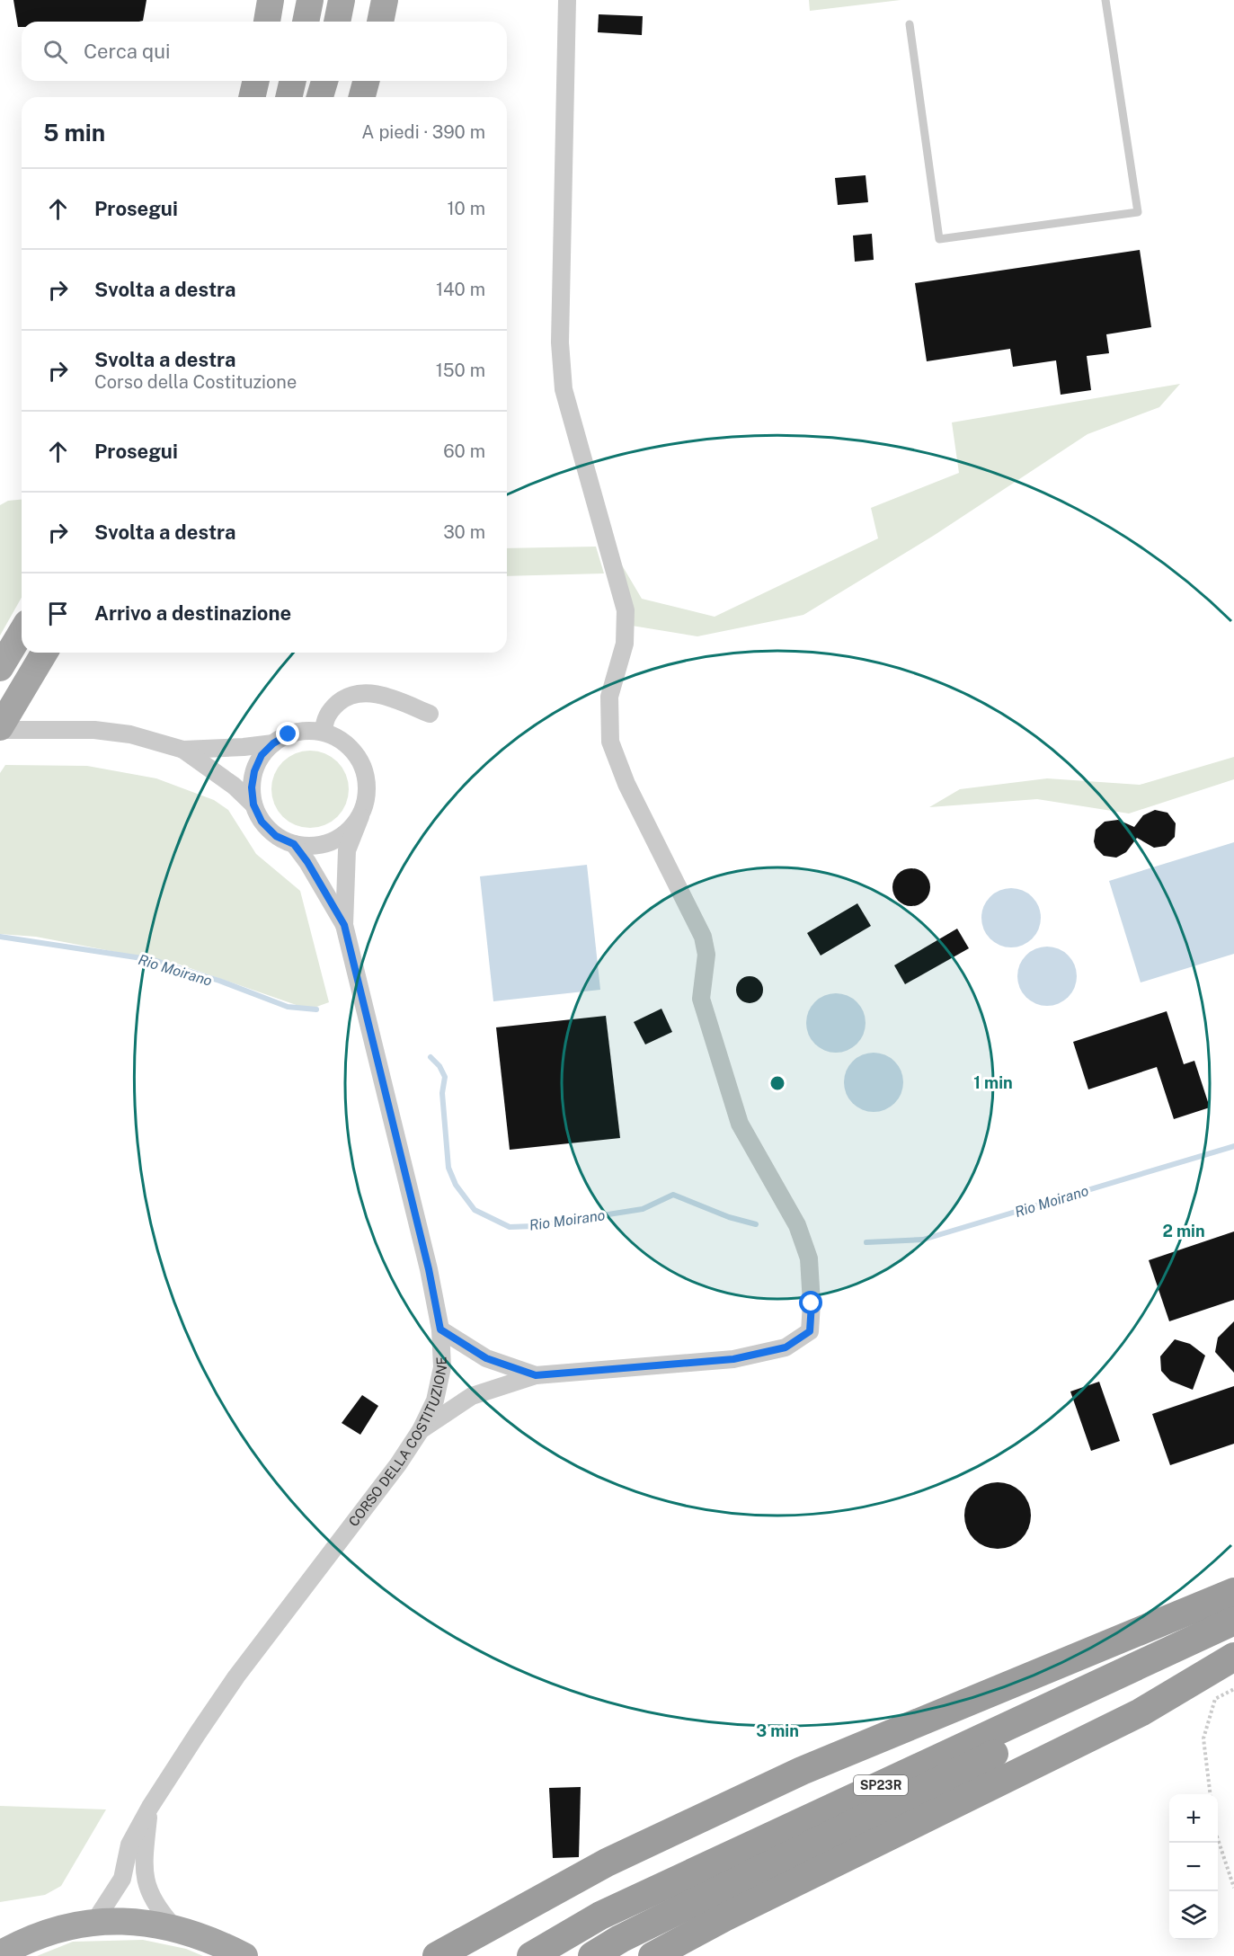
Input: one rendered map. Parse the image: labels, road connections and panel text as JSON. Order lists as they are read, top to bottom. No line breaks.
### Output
{"streets":{"highway":["SP23R"],"street":["CORSO DELLA COSTITUZIONE"]},"water":["Rio Moirano"],"page":{"search":"Cerca qui","heading":["5 min","A piedi · 390 m"],"list":[["Prosegui","10 m"],["Svolta a destra","140 m"],["Svolta a destra","Corso della Costituzione","150 m"],["Prosegui","60 m"],["Svolta a destra","30 m"],"Arrivo a destinazione"],"map_buttons":["+","−"]},"rings":["1 min","2 min","3 min"]}
